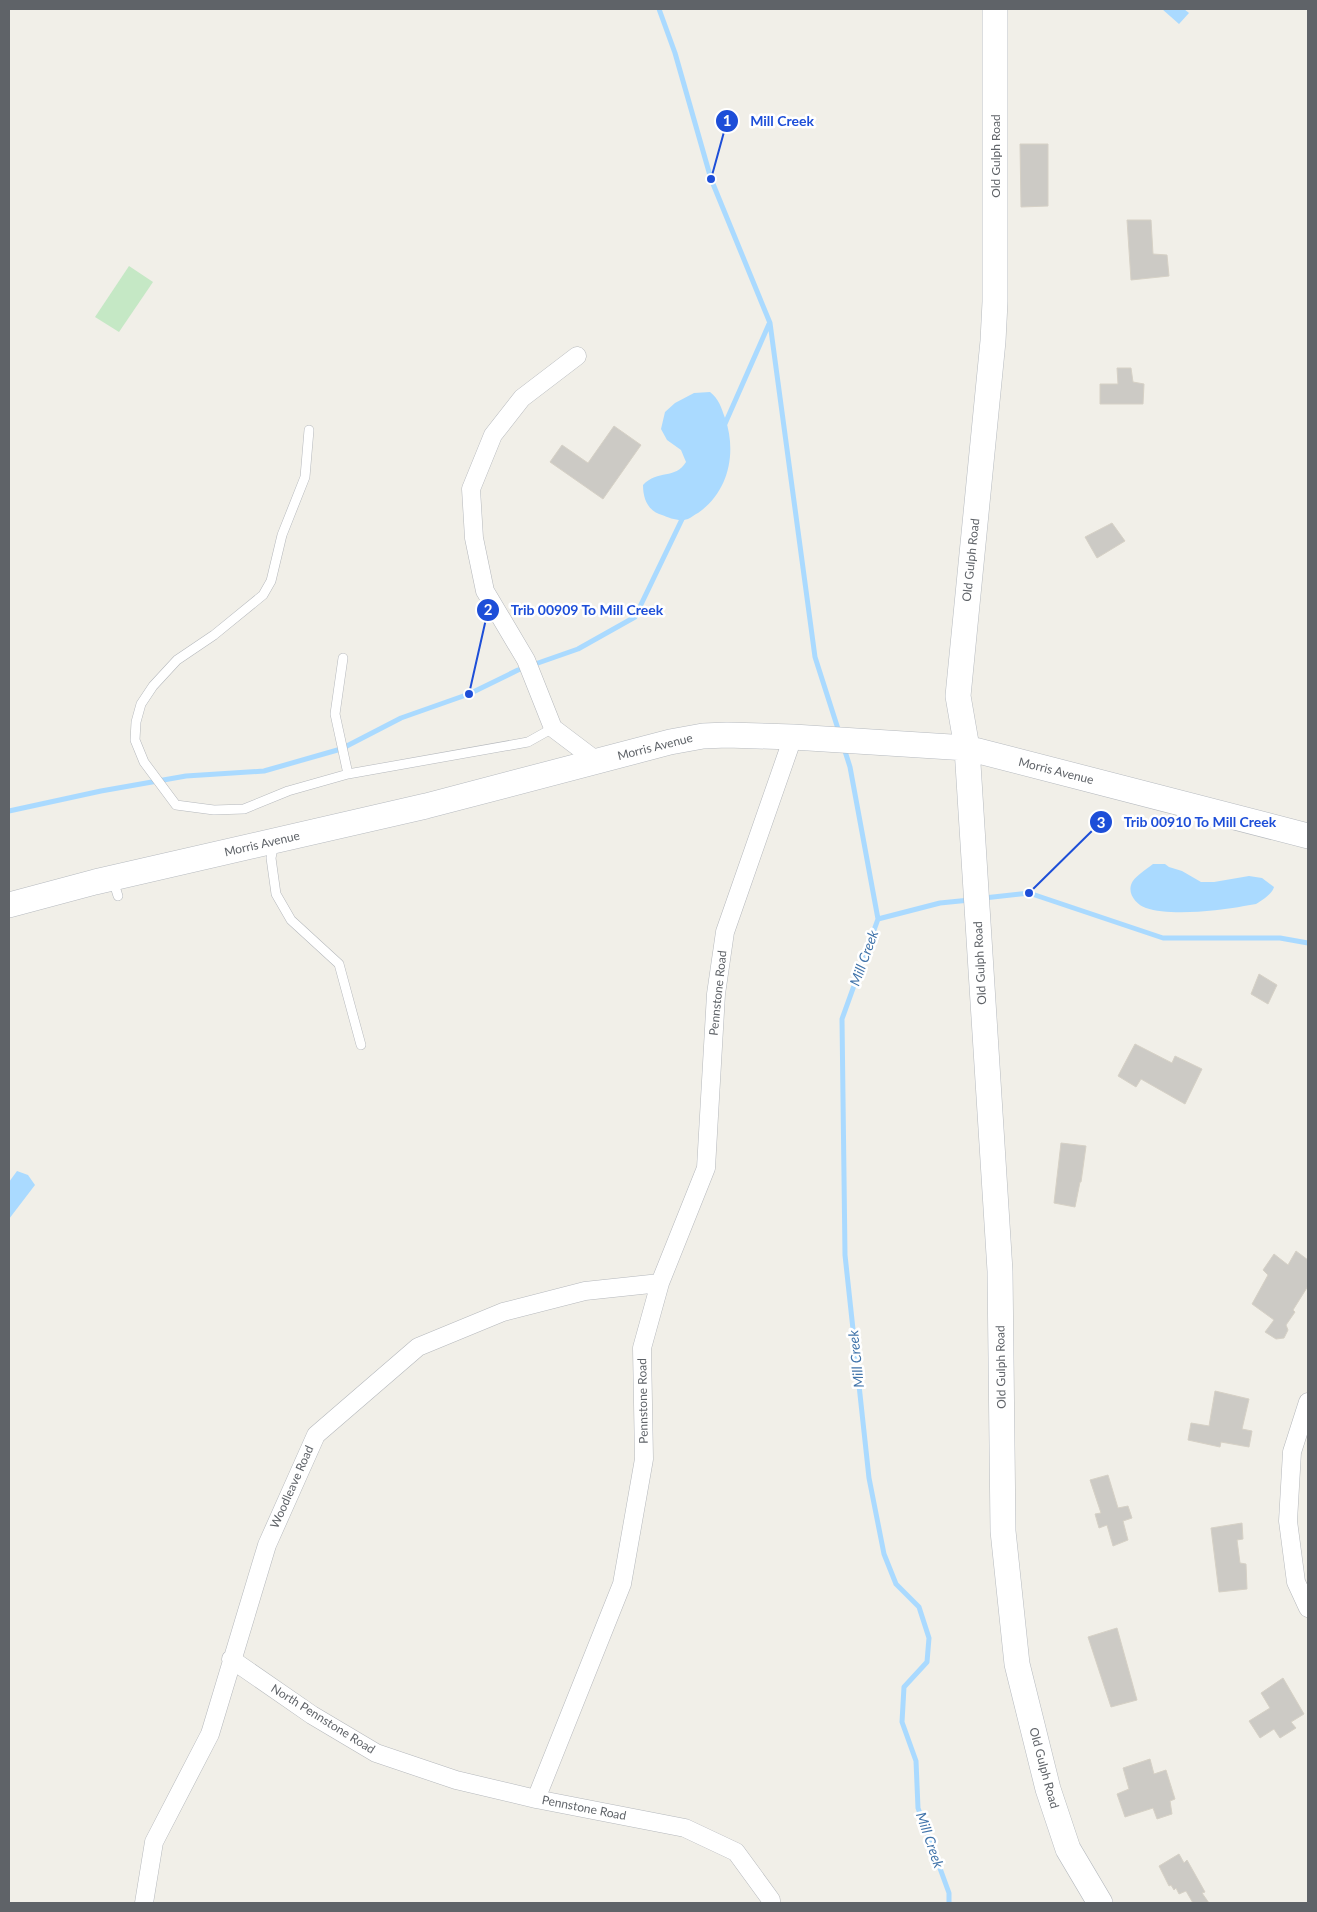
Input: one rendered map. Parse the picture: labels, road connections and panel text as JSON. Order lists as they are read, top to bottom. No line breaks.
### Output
{"streets":{"street":["Old Gulph Road","Morris Avenue","Pennstone Road","Woodleave Road","North Pennstone Road"]},"crossings":[["Old Gulph Road","Morris Avenue"],["Morris Avenue","Pennstone Road"],["Pennstone Road","Woodleave Road"],["Pennstone Road","North Pennstone Road"],["Woodleave Road","North Pennstone Road"]],"water":["Mill Creek"],"places":["Mill Creek","Trib 00909 To Mill Creek","Trib 00910 To Mill Creek"]}
